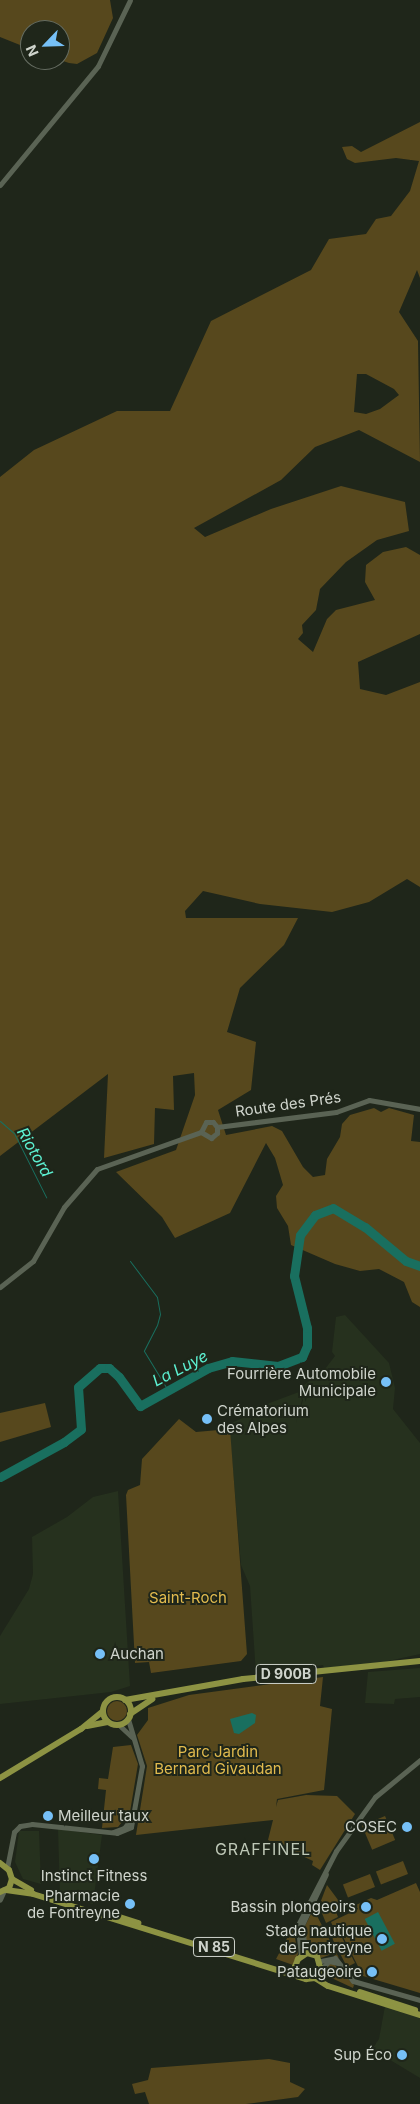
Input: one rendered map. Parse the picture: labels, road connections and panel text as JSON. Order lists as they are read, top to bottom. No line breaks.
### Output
{"streets":{"main road":["D 900B","N 85"],"street":["Route des Prés"]},"districts":["GRAFFINEL"],"water":["Riotord","La Luye"],"parks":["Saint-Roch","Parc Jardin Bernard Givaudan"],"places":["Fourrière Automobile Municipale","Crématorium des Alpes","Auchan","Meilleur taux","COSEC","Instinct Fitness","Pharmacie de Fontreyne","Bassin plongeoirs","Stade nautique de Fontreyne","Pataugeoire","Sup Éco"],"north":"bottom left"}
